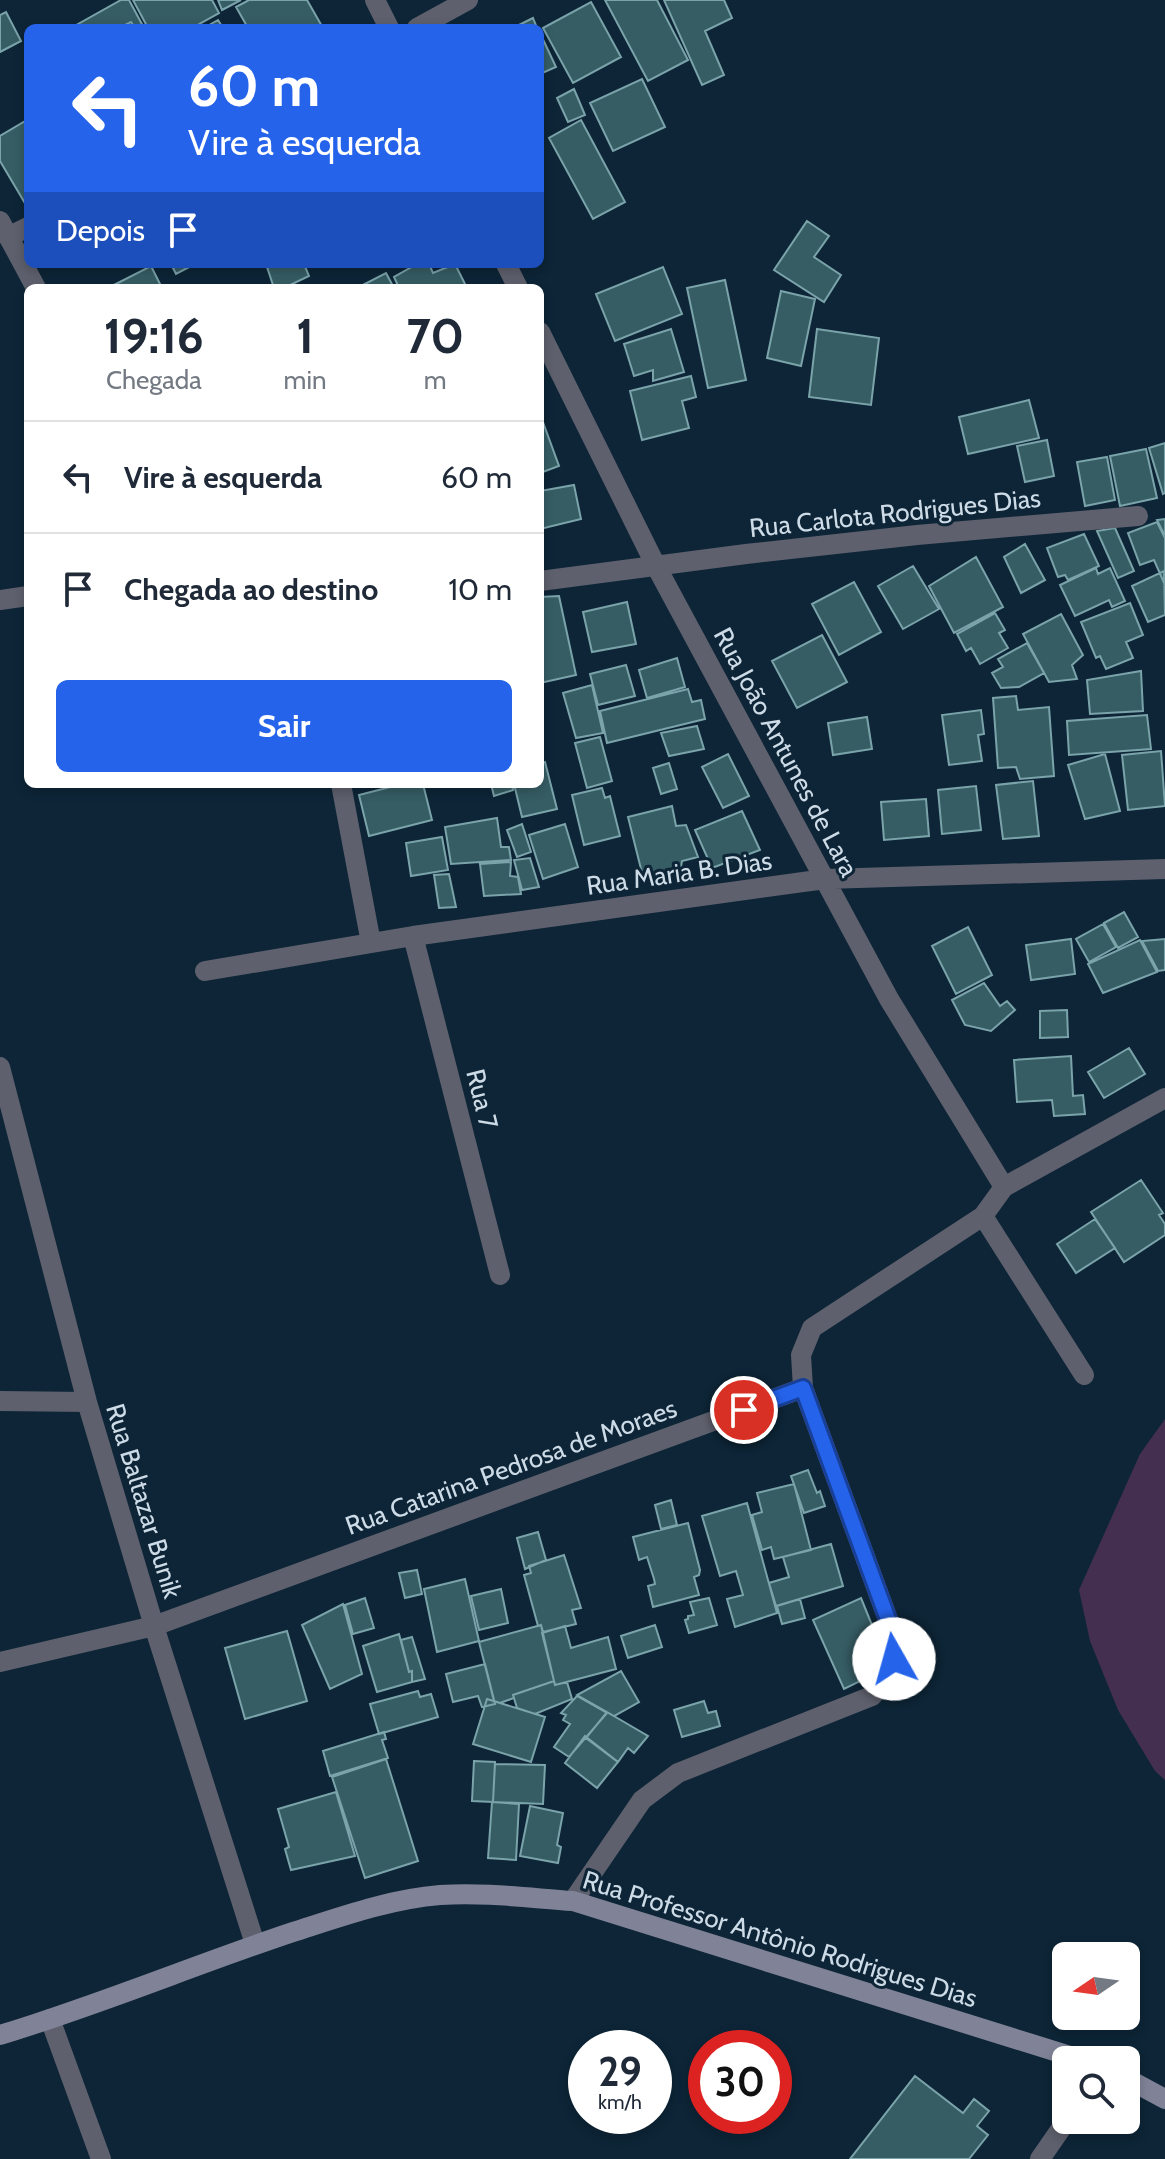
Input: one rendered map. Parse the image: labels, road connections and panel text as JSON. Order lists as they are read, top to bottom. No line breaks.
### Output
{"streets":{"main road":["Rua Professor Antônio Rodrigues Dias"],"street":["Rua Carlota Rodrigues Dias","Rua João Antunes de Lara","Rua Maria B. Dias","Rua 7","Rua Catarina Pedrosa de Moraes","Rua Baltazar Bunik"]},"crossings":[["Rua Carlota Rodrigues Dias","Rua João Antunes de Lara"],["Rua João Antunes de Lara","Rua Maria B. Dias"],["Rua Maria B. Dias","Rua 7"],["Rua Catarina Pedrosa de Moraes","Rua Baltazar Bunik"],["Rua Baltazar Bunik","Rua Professor Antônio Rodrigues Dias"]],"north":"left","page":{"turn":["60 m","Vire à esquerda"],"then":"Depois","eta":["19:16","Chegada","1","min","70","m"],"list":[{"name":"Vire à esquerda","value":"60 m"},{"name":"Chegada ao destino","value":"10 m"}],"buttons":"Sair","speed":"29 km/h","limit":"30"}}
